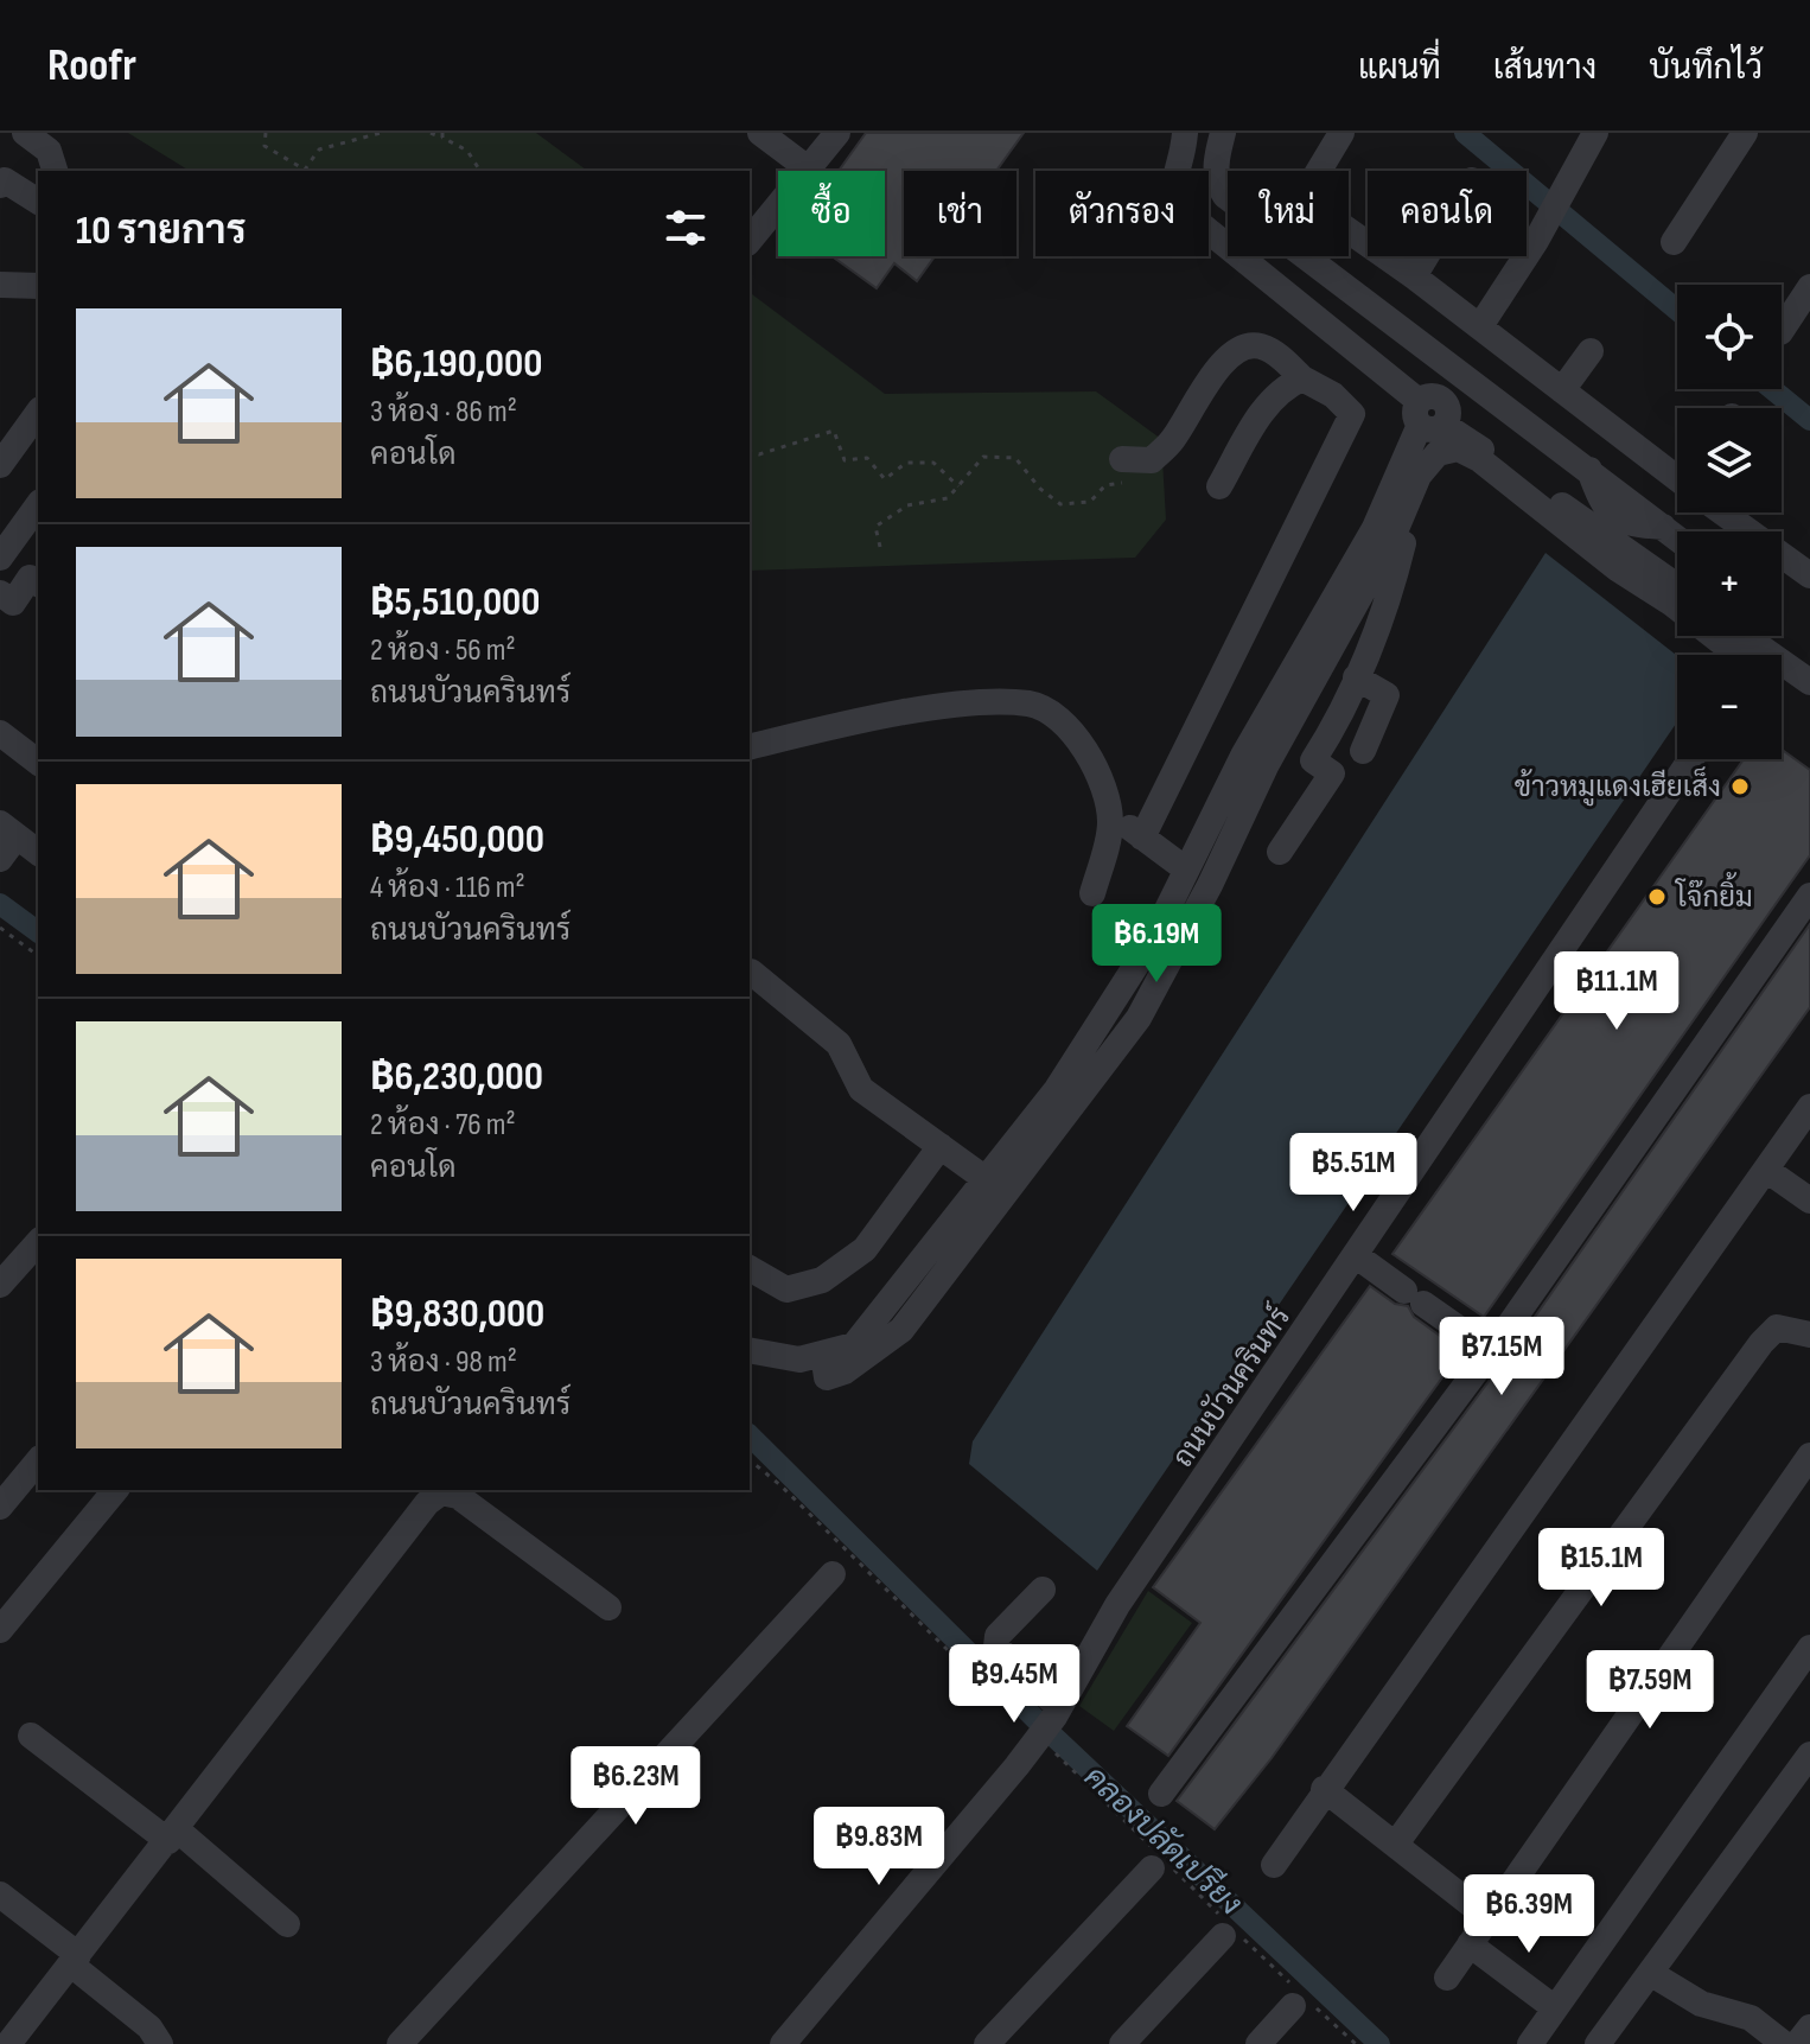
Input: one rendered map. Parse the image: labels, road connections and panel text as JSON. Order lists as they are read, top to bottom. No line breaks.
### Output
{"streets":{"street":["ถนนบัวนครินทร์"]},"water":["คลองปลัดเปรียง"],"places":["ข้าวหมูแดงเฮียเส็ง","โจ๊กยิ้ม"],"page":{"header":"Roofr","nav":["แผนที่","เส้นทาง","บันทึกไว้"],"chip":["ซื้อ","เช่า","ตัวกรอง","ใหม่","คอนโด"],"heading":"10 รายการ","map_buttons":["+","−"],"list":[{"name":"฿6,190,000","note":"3 ห้อง · 86 m² · คอนโด"},{"name":"฿5,510,000","note":"2 ห้อง · 56 m² · ถนนบัวนครินทร์"},{"name":"฿9,450,000","note":"4 ห้อง · 116 m² · ถนนบัวนครินทร์"},{"name":"฿6,230,000","note":"2 ห้อง · 76 m² · คอนโด"},{"name":"฿9,830,000","note":"3 ห้อง · 98 m² · ถนนบัวนครินทร์"}],"price":["฿6.19M","฿11.1M","฿5.51M","฿7.15M","฿15.1M","฿9.45M","฿7.59M","฿6.23M","฿9.83M","฿6.39M"]}}
